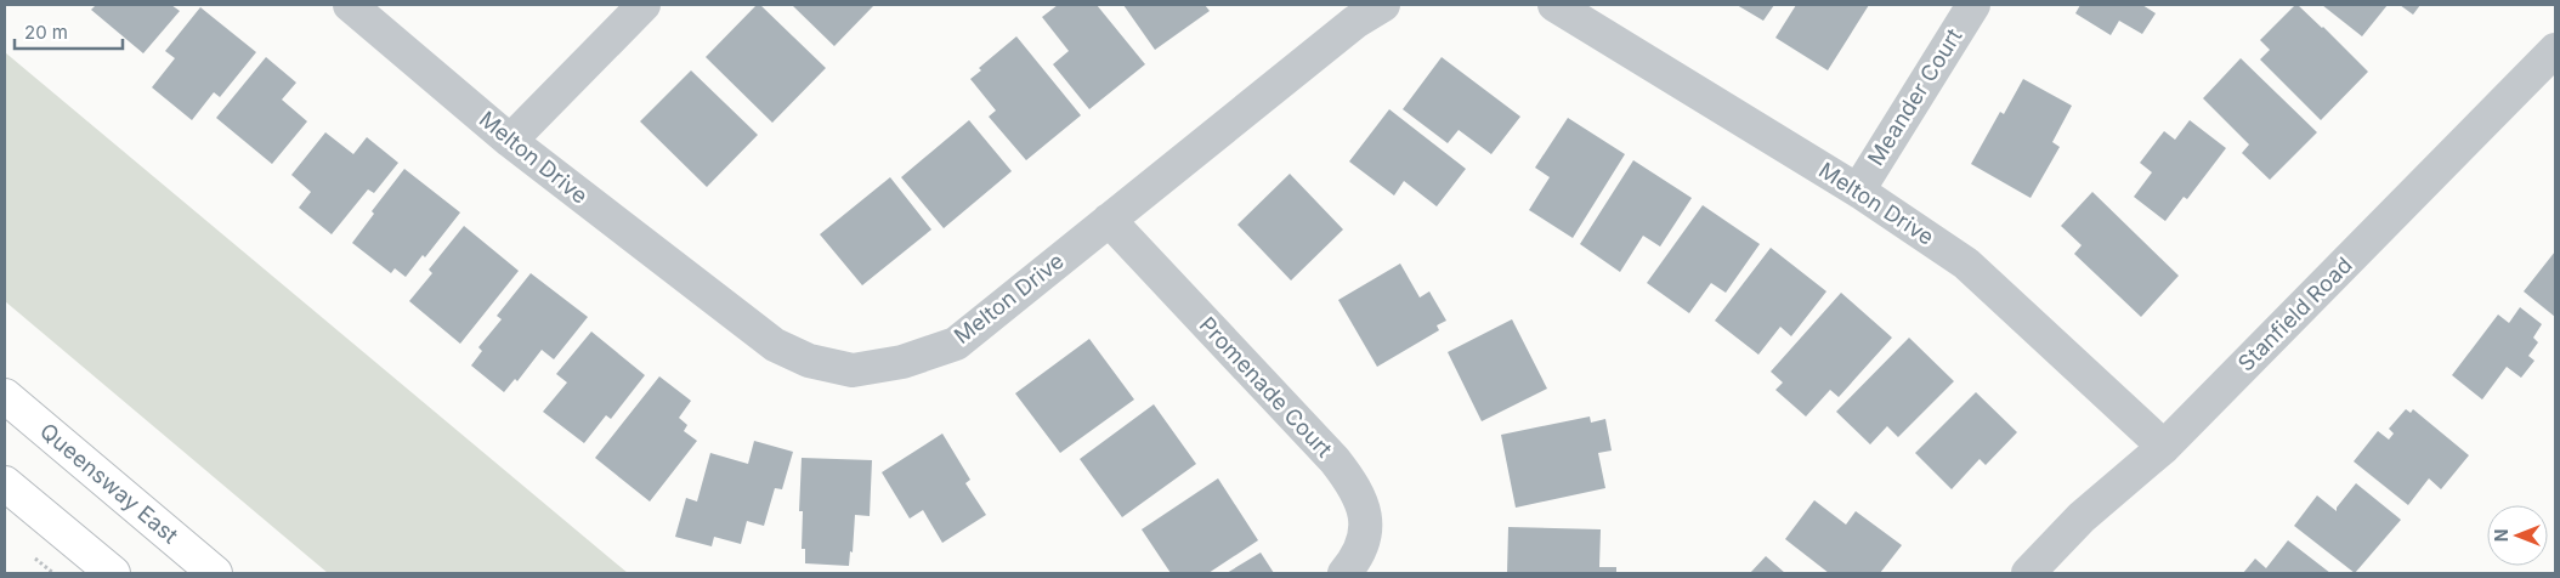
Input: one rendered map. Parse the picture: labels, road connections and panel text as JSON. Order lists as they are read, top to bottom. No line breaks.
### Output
{"streets":{"main road":["Queensway East"],"street":["Meander Court","Melton Drive","Stanfield Road","Promenade Court"]},"crossings":[["Meander Court","Melton Drive"],["Melton Drive","Stanfield Road"],["Melton Drive","Promenade Court"]],"scale_bar":"20 m","north":"left"}
